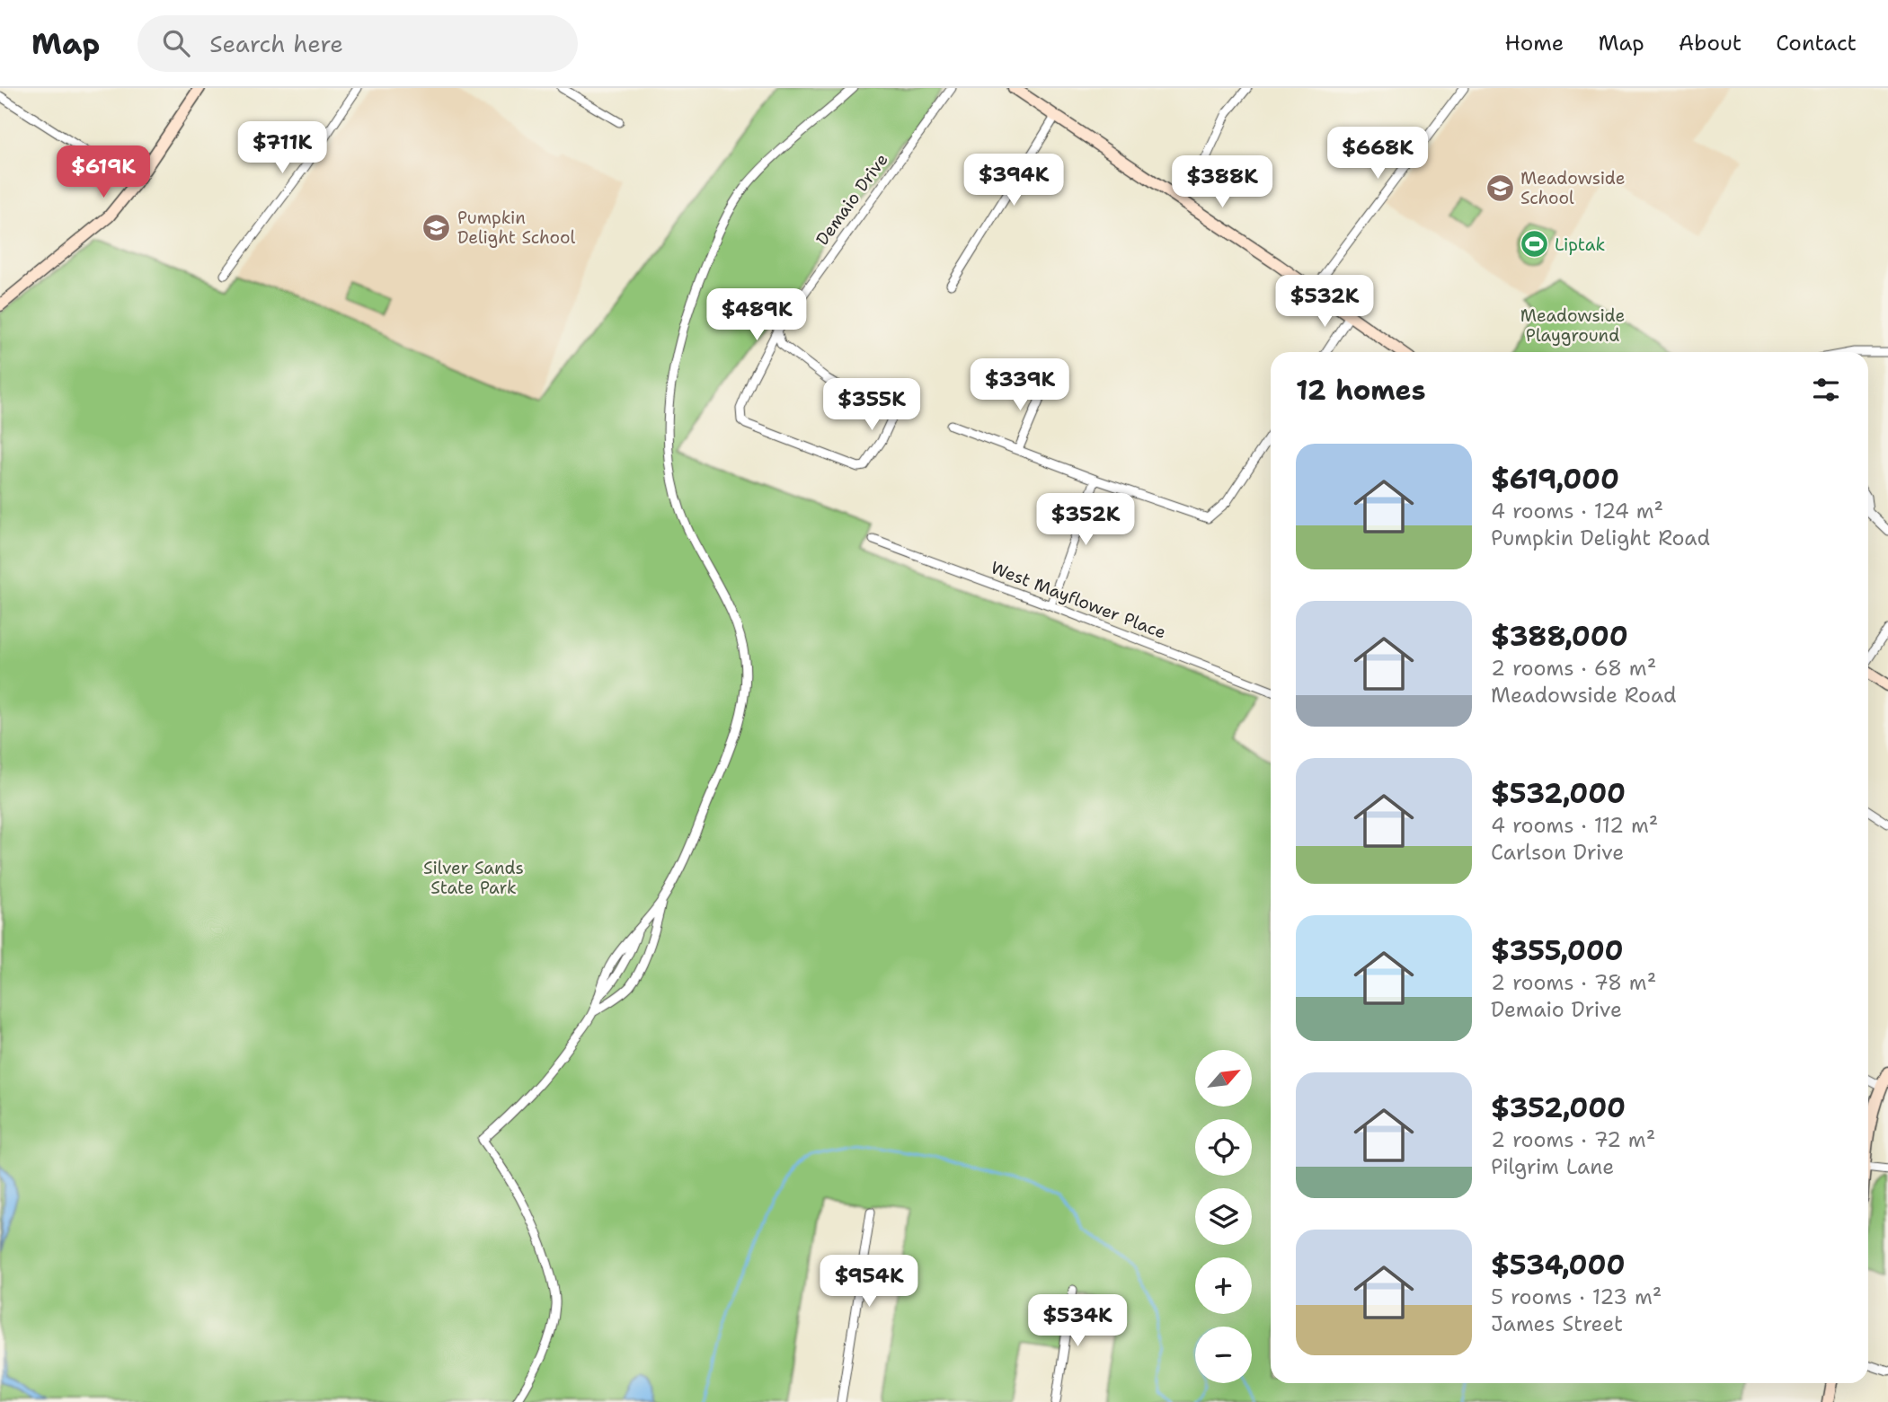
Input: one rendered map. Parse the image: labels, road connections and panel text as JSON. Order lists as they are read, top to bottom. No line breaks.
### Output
{"streets":{"street":["Demaio Drive","West Mayflower Place"]},"parks":["Meadowside Playground","Silver Sands State Park"],"places":{"school or university":["Meadowside School","Pumpkin Delight School"],"sports":["Liptak"]},"north":"top right","page":{"header":"Map","search":"Search here","nav":["Home","Map","About","Contact"],"price":["$711K","$668K","$619K","$394K","$388K","$532K","$489K","$339K","$355K","$352K","$954K","$534K"],"heading":"12 homes","list":[{"name":"$619,000","note":"4 rooms · 124 m² · Pumpkin Delight Road"},{"name":"$388,000","note":"2 rooms · 68 m² · Meadowside Road"},{"name":"$532,000","note":"4 rooms · 112 m² · Carlson Drive"},{"name":"$355,000","note":"2 rooms · 78 m² · Demaio Drive"},{"name":"$352,000","note":"2 rooms · 72 m² · Pilgrim Lane"},{"name":"$534,000","note":"5 rooms · 123 m² · James Street"}],"map_buttons":["+","−"]}}
